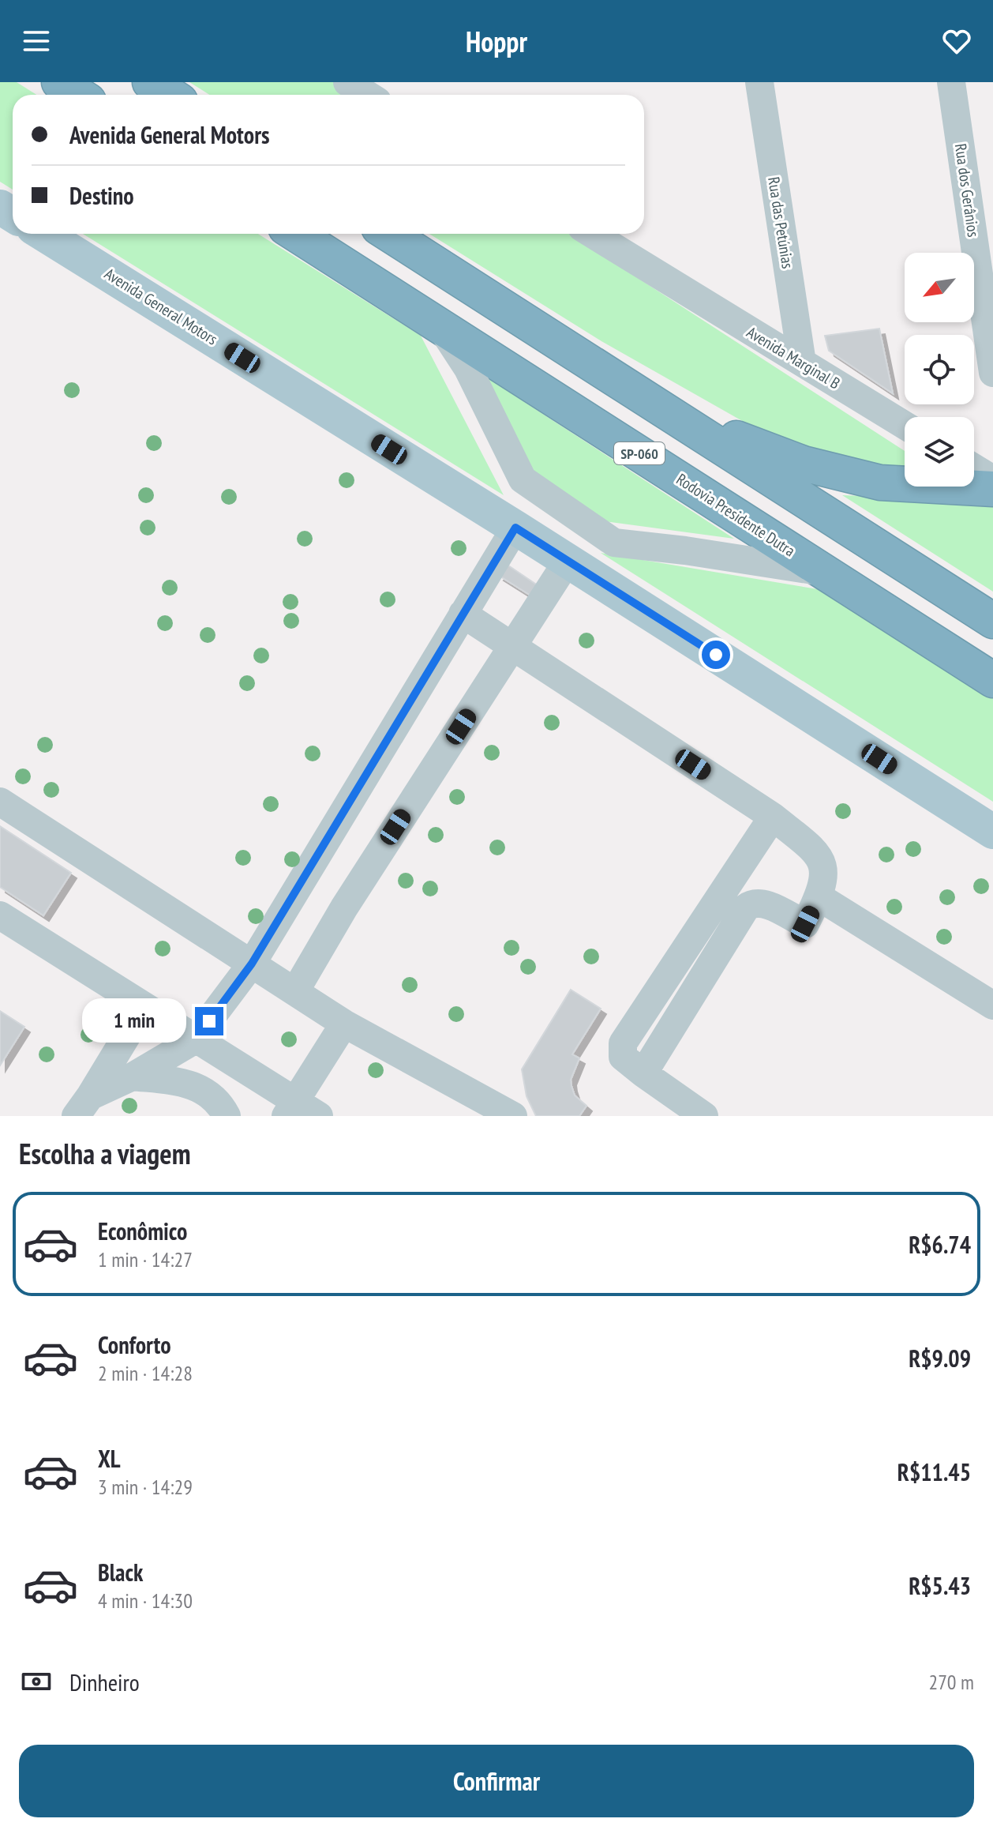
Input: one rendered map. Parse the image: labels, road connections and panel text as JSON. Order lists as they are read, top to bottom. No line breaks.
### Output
{"streets":{"highway":["SP-060","Rodovia Presidente Dutra"],"main road":["Avenida General Motors"],"street":["Rua dos Gerânios","Rua das Petúnias","Avenida Marginal B"]},"crossings":[["Rua das Petúnias","Avenida Marginal B"]],"north":"bottom left","page":{"header":"Hoppr","banner":["Avenida General Motors","Destino"],"bubble":"1 min","heading":"Escolha a viagem","list":[{"name":"Econômico","note":"1 min · 14:27","value":"R$6.74"},{"name":"Conforto","note":"2 min · 14:28","value":"R$9.09"},{"name":"XL","note":"3 min · 14:29","value":"R$11.45"},{"name":"Black","note":"4 min · 14:30","value":"R$5.43"}],"pay":["Dinheiro","270 m"],"buttons":"Confirmar"}}
